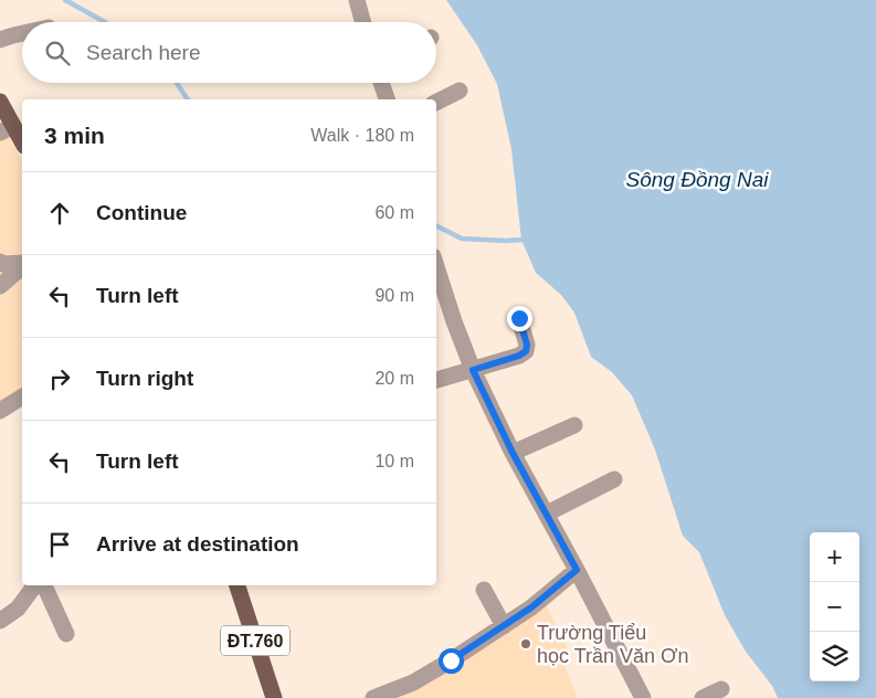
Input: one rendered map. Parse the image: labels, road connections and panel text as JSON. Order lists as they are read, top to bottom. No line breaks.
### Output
{"streets":{"main road":["ĐT.760"]},"water":["Sông Đồng Nai"],"places":["Trường Tiểu học Trần Văn Ơn"],"page":{"search":"Search here","heading":["3 min","Walk · 180 m"],"list":[["Continue","60 m"],["Turn left","90 m"],["Turn right","20 m"],["Turn left","10 m"],"Arrive at destination"],"map_buttons":["+","−"]}}
